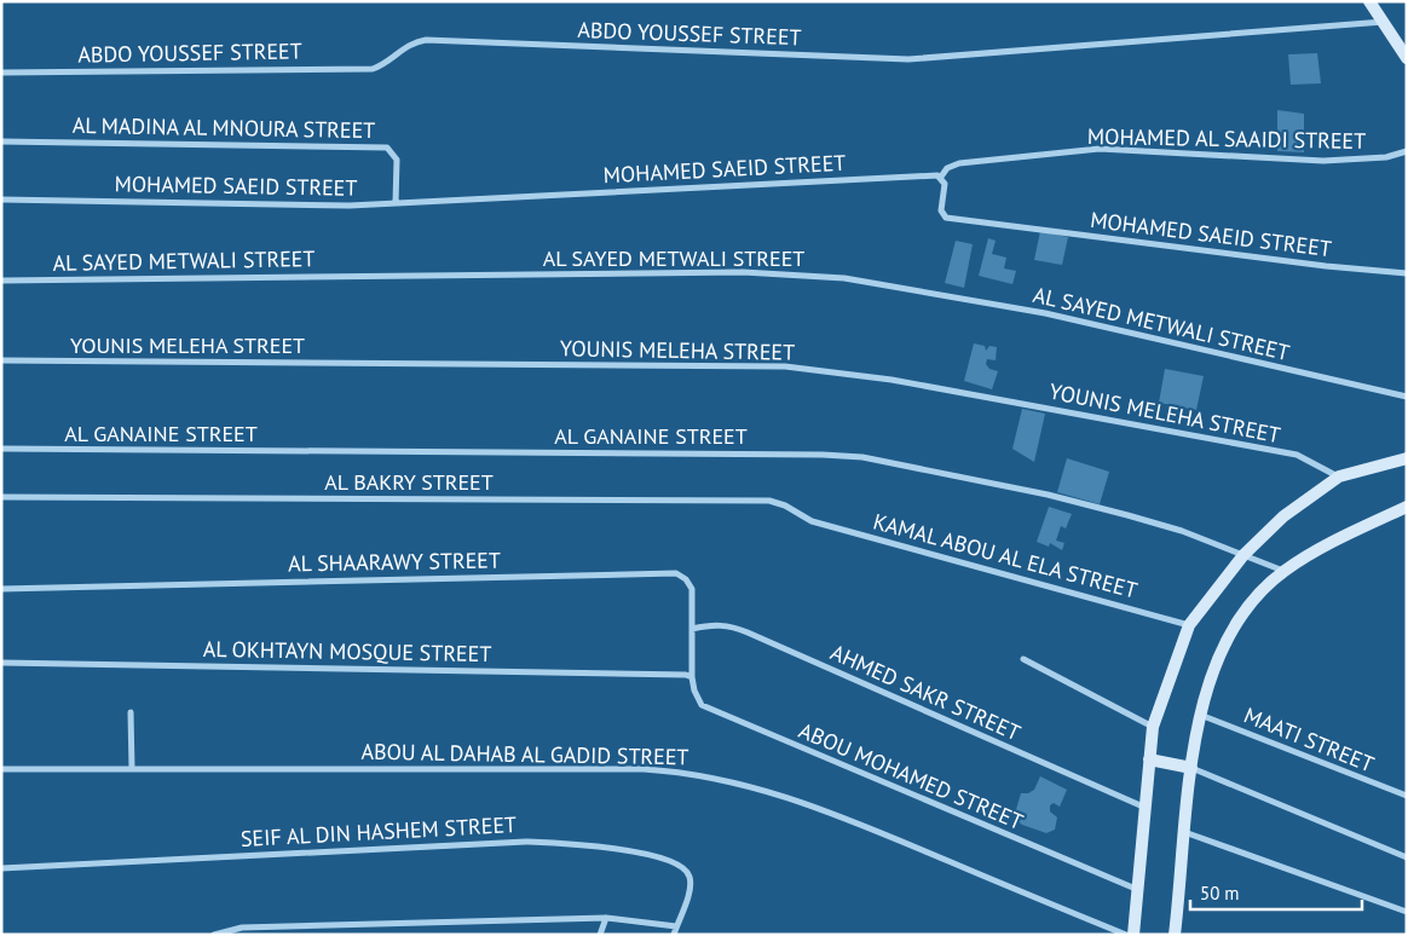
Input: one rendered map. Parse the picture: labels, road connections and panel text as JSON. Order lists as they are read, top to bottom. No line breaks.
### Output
{"streets":{"street":["ABDO YOUSSEF STREET","AL MADINA AL MNOURA STREET","MOHAMED AL SAAIDI STREET","MOHAMED SAEID STREET","AL SAYED METWALI STREET","YOUNIS MELEHA STREET","AL GANAINE STREET","AL BAKRY STREET","KAMAL ABOU AL ELA STREET","AL SHAARAWY STREET","AL OKHTAYN MOSQUE STREET","AHMED SAKR STREET","MAATI STREET","ABOU AL DAHAB AL GADID STREET","ABOU MOHAMED STREET","SEIF AL DIN HASHEM STREET"]},"crossings":[["AL MADINA AL MNOURA STREET","MOHAMED SAEID STREET"],["MOHAMED AL SAAIDI STREET","MOHAMED SAEID STREET"],["AL BAKRY STREET","KAMAL ABOU AL ELA STREET"],["AL SHAARAWY STREET","AL OKHTAYN MOSQUE STREET"],["AL SHAARAWY STREET","AHMED SAKR STREET"],["AL SHAARAWY STREET","ABOU MOHAMED STREET"],["AL OKHTAYN MOSQUE STREET","ABOU MOHAMED STREET"]],"scale_bar":"50 m"}
